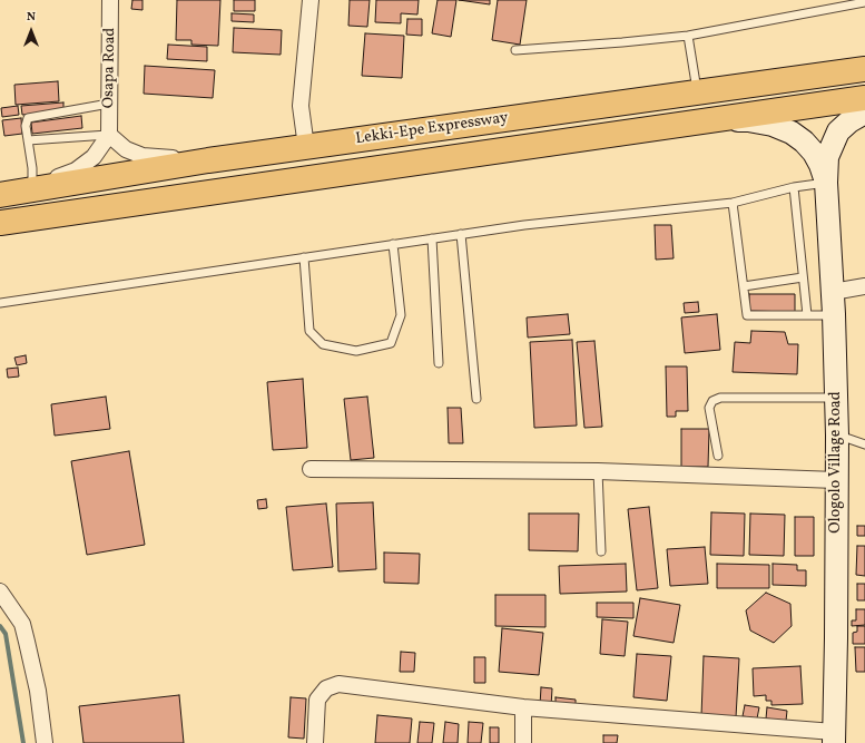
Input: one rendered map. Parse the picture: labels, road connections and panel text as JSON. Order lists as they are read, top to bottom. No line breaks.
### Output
{"streets":{"highway":["Lekki-Epe Expressway"],"street":["Osapa Road","Ologolo Village Road"]},"north":"top"}
